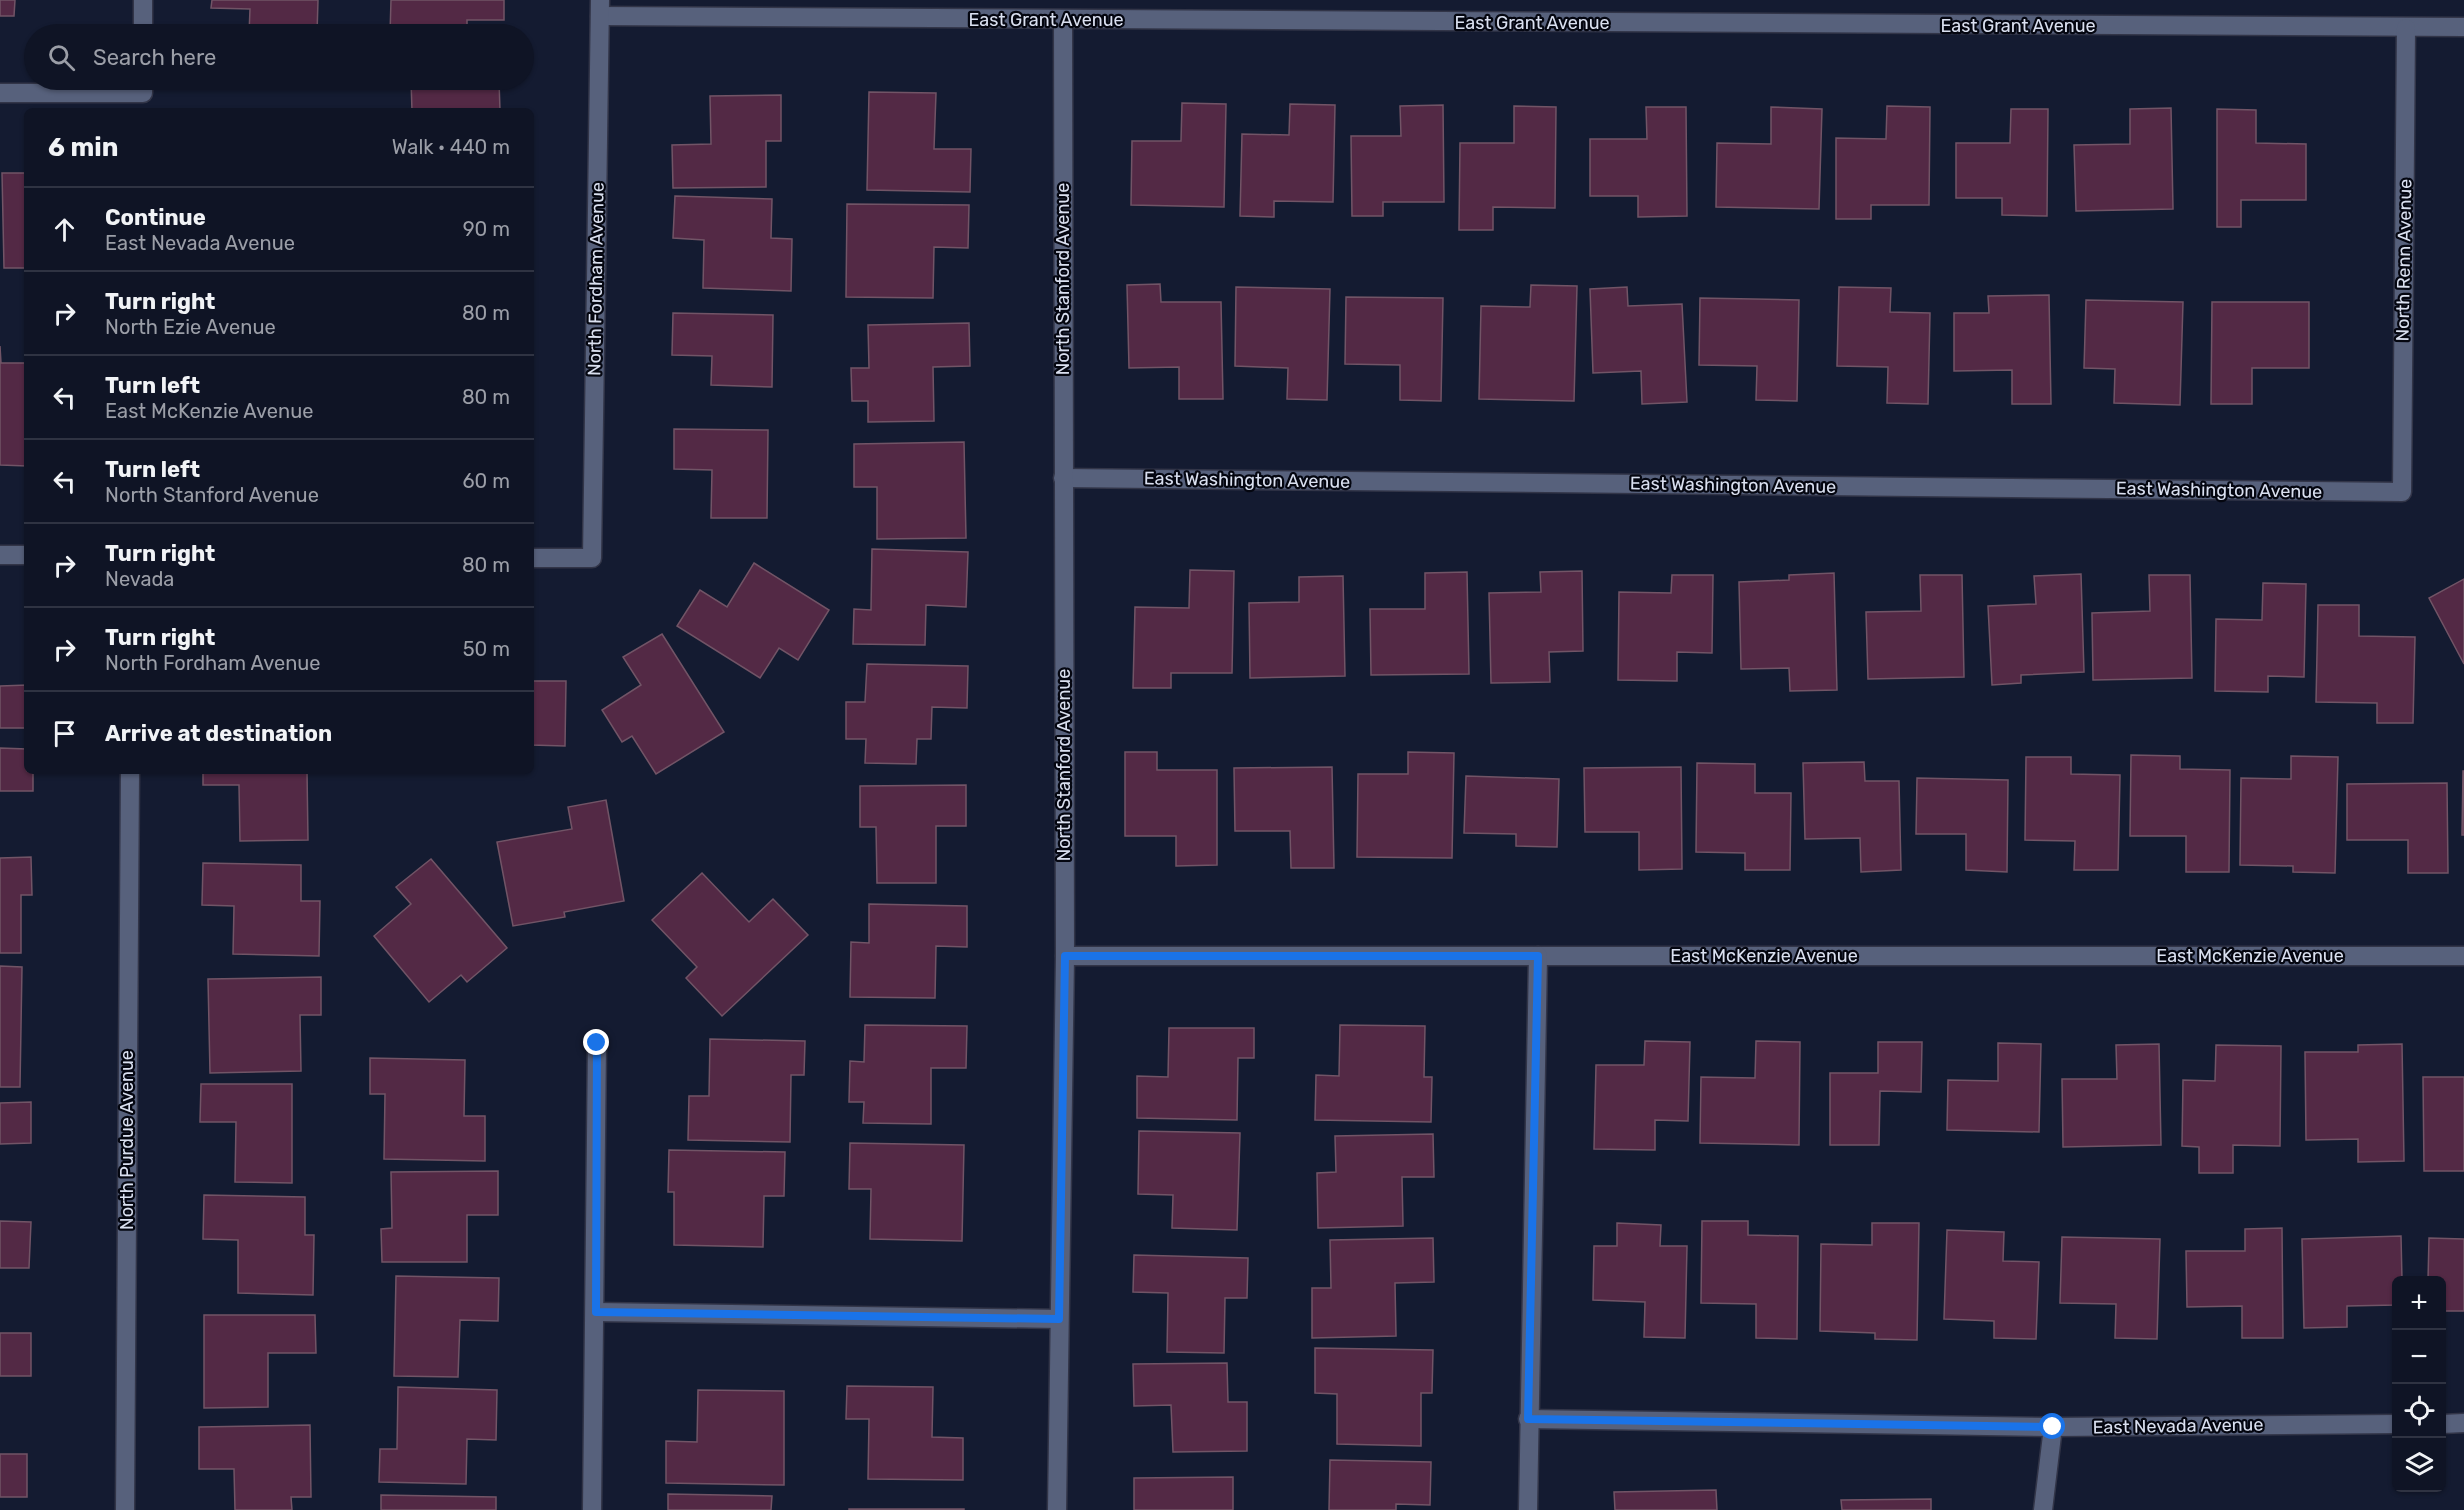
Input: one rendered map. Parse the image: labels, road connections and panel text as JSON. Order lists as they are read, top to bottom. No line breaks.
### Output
{"streets":{"street":["East Grant Avenue","North Renn Avenue","North Fordham Avenue","North Stanford Avenue","East Washington Avenue","East McKenzie Avenue","North Purdue Avenue","East Nevada Avenue"]},"crossings":[["East Grant Avenue","North Renn Avenue"],["East Grant Avenue","North Fordham Avenue"],["East Grant Avenue","North Stanford Avenue"],["North Renn Avenue","East Washington Avenue"],["North Stanford Avenue","East Washington Avenue"],["North Stanford Avenue","East McKenzie Avenue"]],"page":{"search":"Search here","heading":["6 min","Walk · 440 m"],"list":[["Continue","East Nevada Avenue","90 m"],["Turn right","North Ezie Avenue","80 m"],["Turn left","East McKenzie Avenue","80 m"],["Turn left","North Stanford Avenue","60 m"],["Turn right","Nevada","80 m"],["Turn right","North Fordham Avenue","50 m"],"Arrive at destination"],"map_buttons":["+","−"]}}
